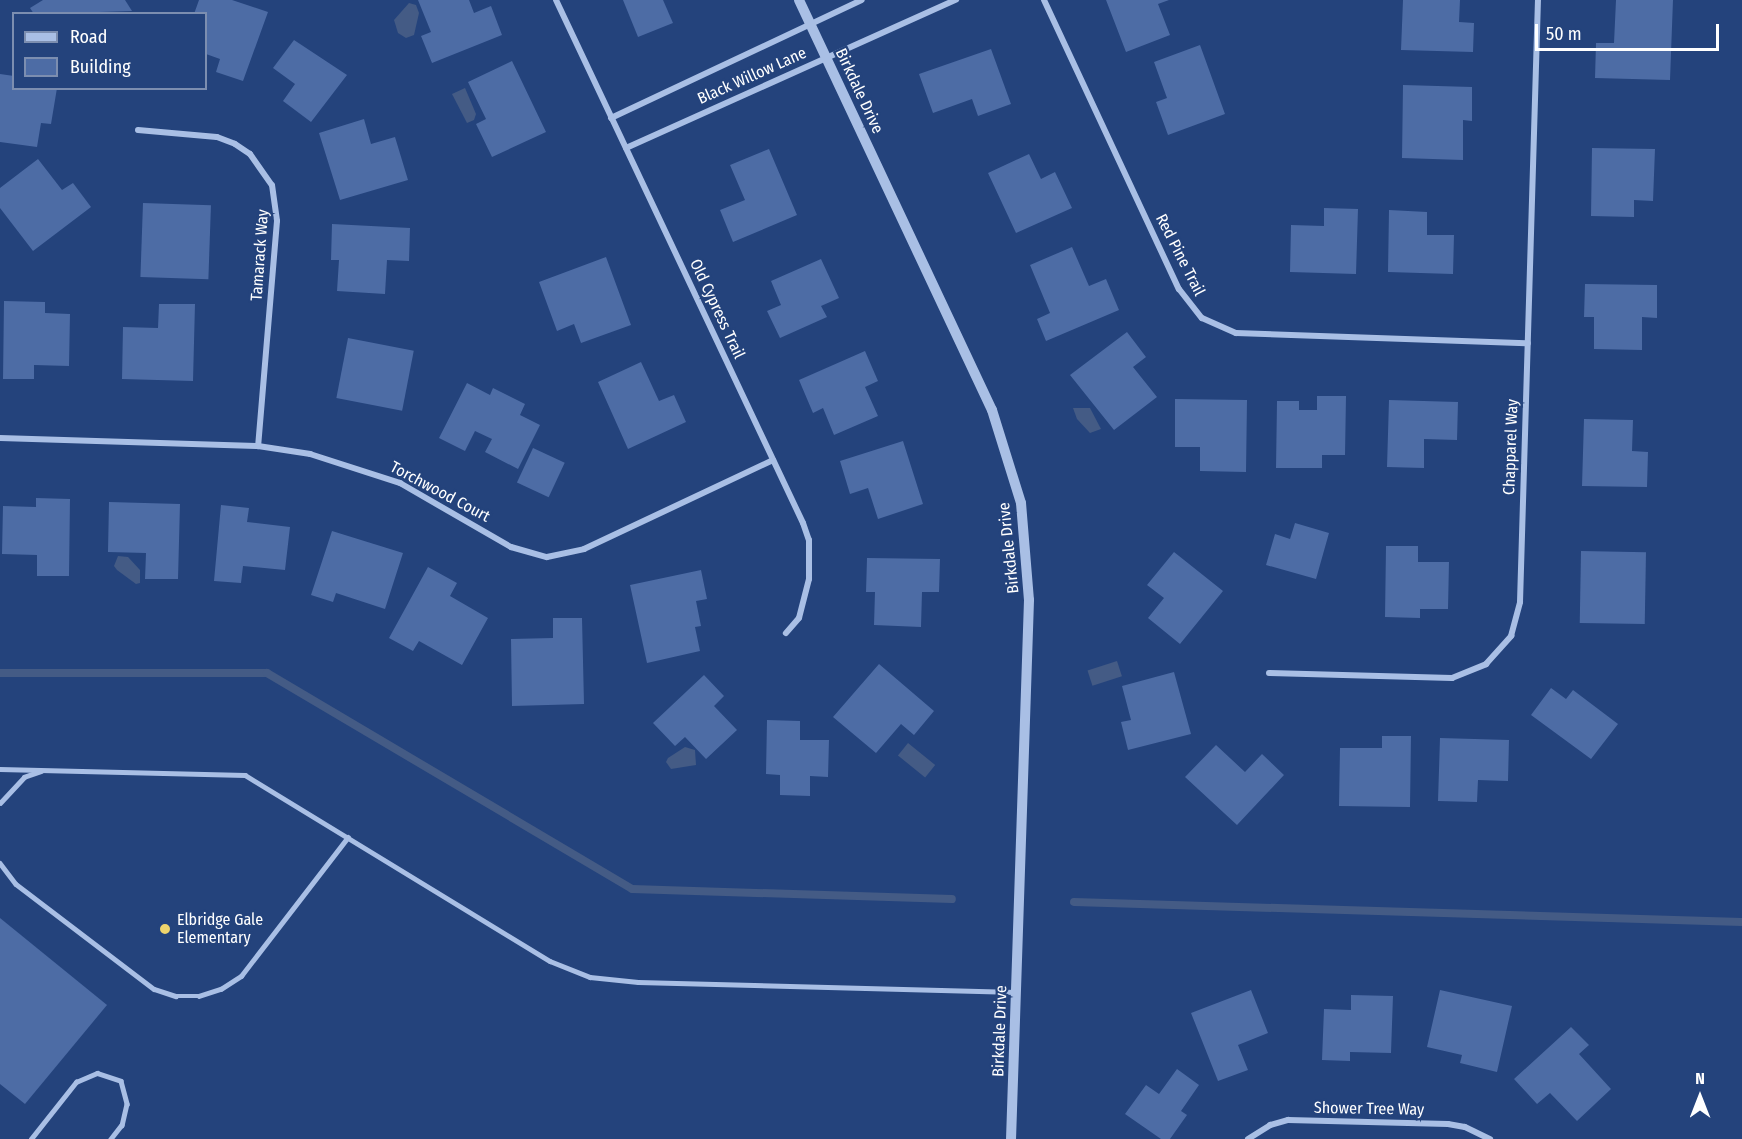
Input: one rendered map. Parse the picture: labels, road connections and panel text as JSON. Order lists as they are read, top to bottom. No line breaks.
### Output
{"streets":{"street":["Black Willow Lane","Birkdale Drive","Tamarack Way","Red Pine Trail","Old Cypress Trail","Chapparel Way","Torchwood Court","Shower Tree Way"]},"crossings":[["Black Willow Lane","Birkdale Drive"],["Black Willow Lane","Old Cypress Trail"],["Tamarack Way","Torchwood Court"],["Red Pine Trail","Chapparel Way"],["Old Cypress Trail","Torchwood Court"]],"places":["Elbridge Gale Elementary"],"legend":["Road","Building"],"scale_bar":"50 m","north":"top"}
